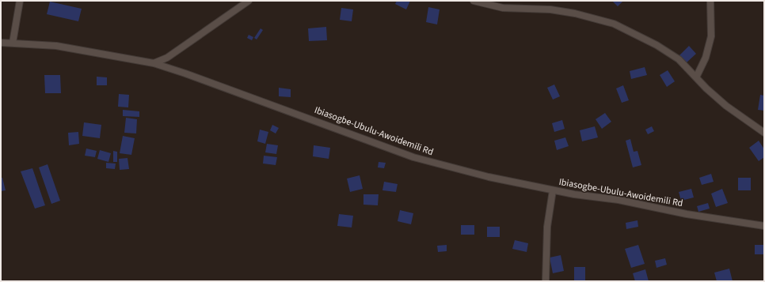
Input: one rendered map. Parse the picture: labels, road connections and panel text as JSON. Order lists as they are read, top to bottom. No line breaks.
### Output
{"streets":{"street":["Ibiasogbe-Ubulu-Awoidemili Rd"]}}
